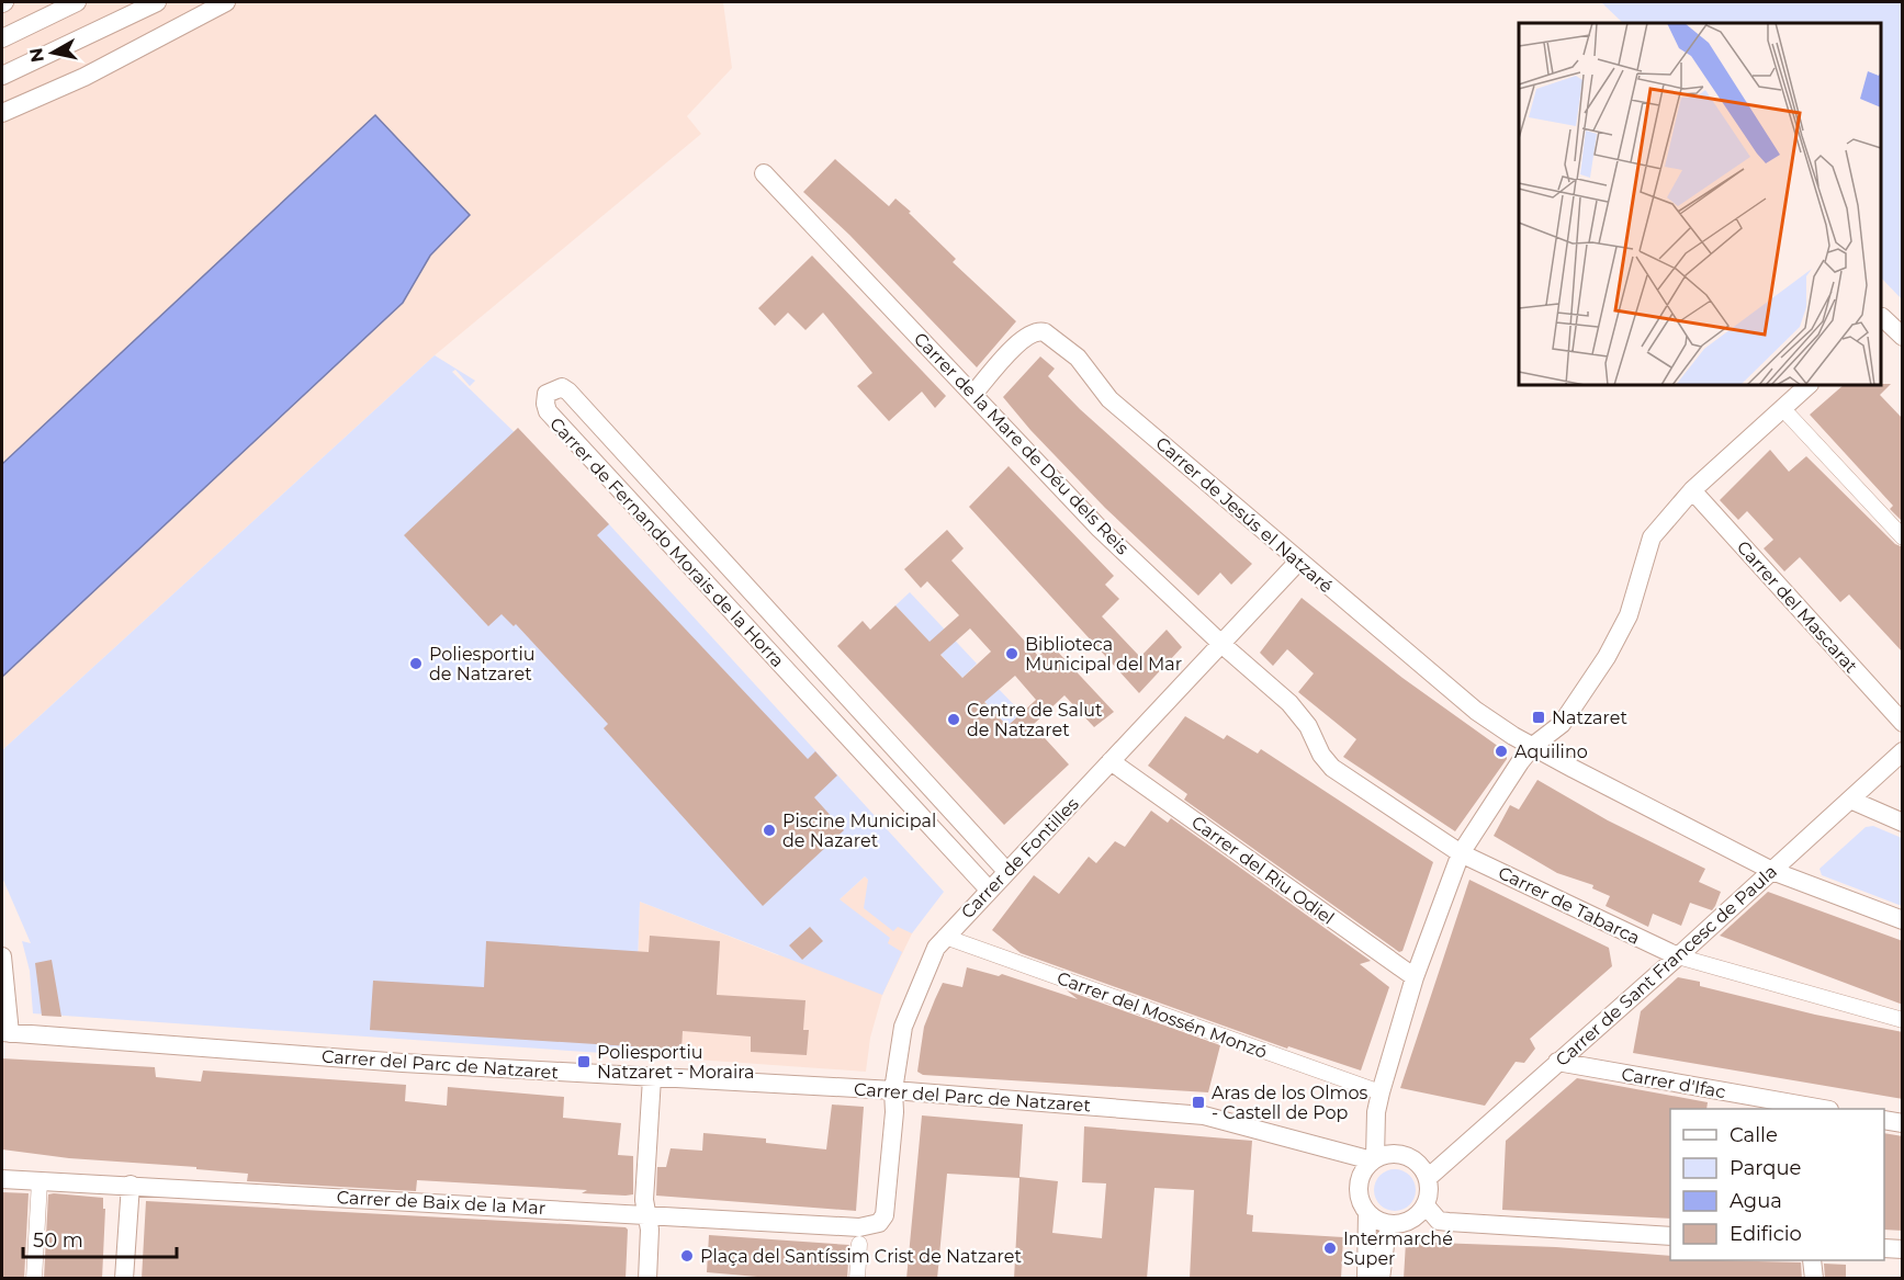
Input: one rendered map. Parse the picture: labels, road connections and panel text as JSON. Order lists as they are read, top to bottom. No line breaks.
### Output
{"streets":{"street":["Carrer de la Mare de Déu dels Reis","Carrer de Jesús el Natzaré","Carrer de Fernando Morais de la Horra","Carrer del Mascarat","Carrer de Fontilles","Carrer del Riu Odiel","Carrer de Tabarca","Carrer de Sant Francesc de Paula","Carrer del Mossén Monzó","Carrer del Parc de Natzaret","Carrer d'Ifac","Carrer de Baix de la Mar"]},"crossings":[["Carrer de la Mare de Déu dels Reis","Carrer de Jesús el Natzaré"],["Carrer de la Mare de Déu dels Reis","Carrer de Fontilles"],["Carrer de la Mare de Déu dels Reis","Carrer de Tabarca"],["Carrer de Jesús el Natzaré","Carrer de Fontilles"],["Carrer de Jesús el Natzaré","Carrer de Sant Francesc de Paula"],["Carrer de Fernando Morais de la Horra","Carrer de Fontilles"],["Carrer de Fontilles","Carrer del Riu Odiel"],["Carrer de Fontilles","Carrer del Mossén Monzó"],["Carrer de Fontilles","Carrer del Parc de Natzaret"],["Carrer de Fontilles","Carrer de Baix de la Mar"],["Carrer de Tabarca","Carrer de Sant Francesc de Paula"],["Carrer de Sant Francesc de Paula","Carrer del Parc de Natzaret"],["Carrer de Sant Francesc de Paula","Carrer d'Ifac"]],"places":{"other":["Biblioteca Municipal del Mar","Poliesportiu de Natzaret","Centre de Salut de Natzaret","Aquilino","Piscine Municipal de Nazaret","Intermarché Super","Plaça del Santíssim Crist de Natzaret"],"transit":["Natzaret","Poliesportiu Natzaret - Moraira","Aras de los Olmos - Castell de Pop"]},"legend":["Calle","Parque","Agua","Edificio"],"scale_bar":"50 m","north":"left"}
